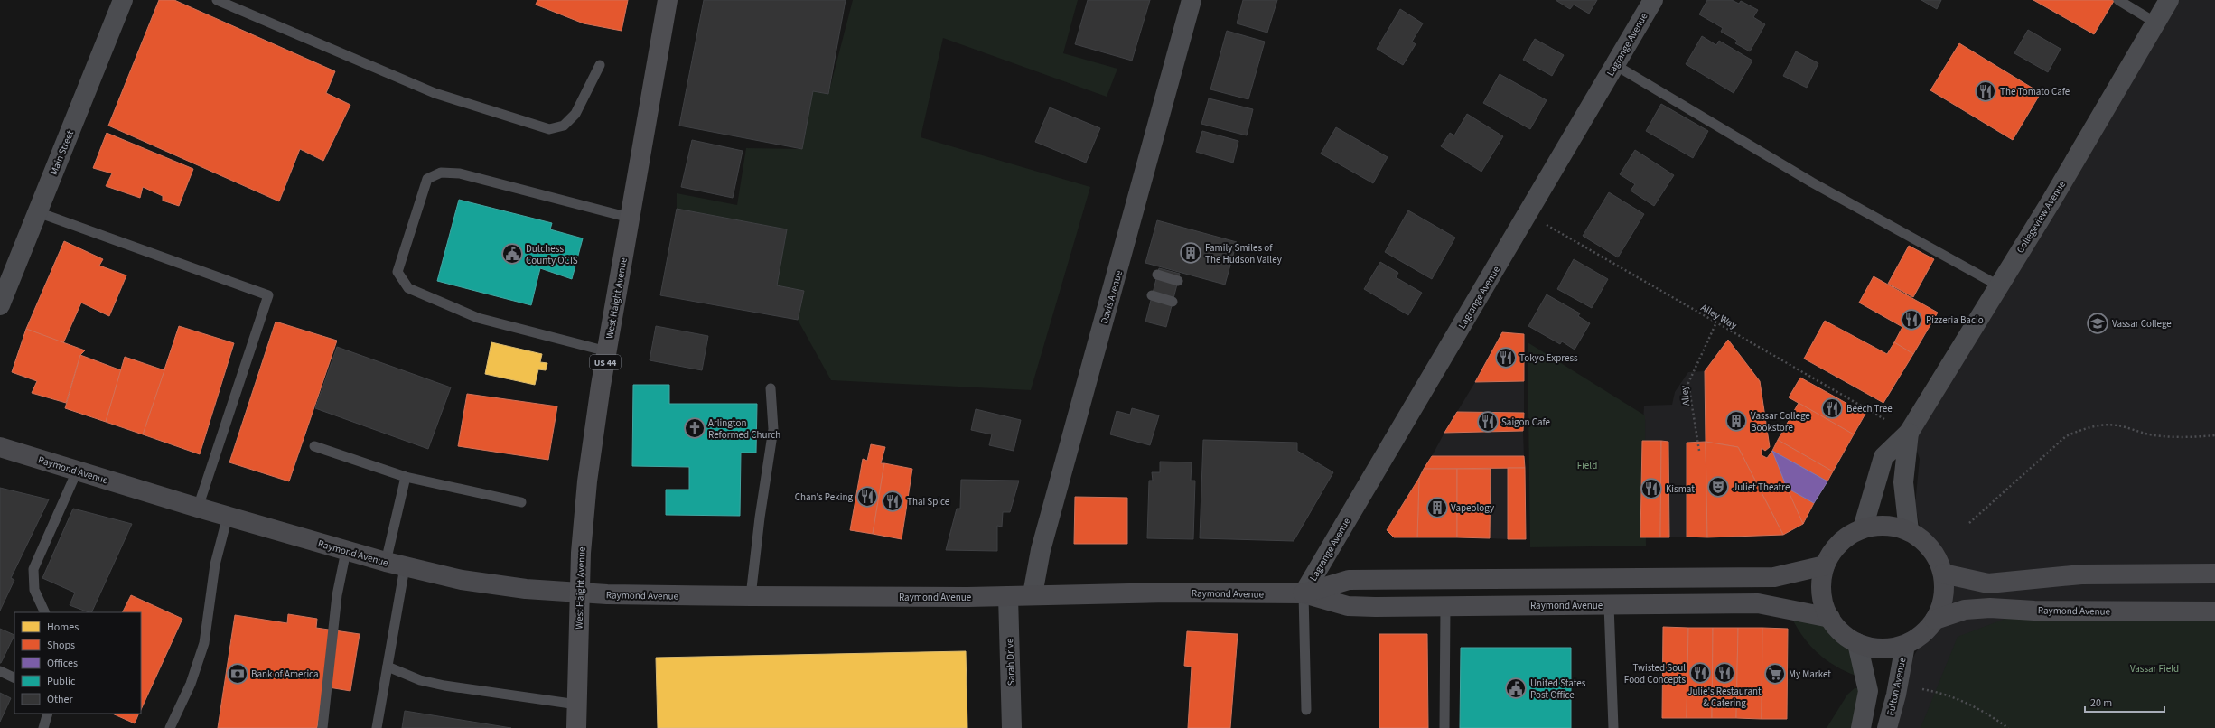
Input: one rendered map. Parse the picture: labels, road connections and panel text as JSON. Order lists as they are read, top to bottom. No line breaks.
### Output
{"streets":{"highway":["West Haight Avenue","US 44"],"main road":["Raymond Avenue"],"street":["Lagrange Avenue","Main Street","Collegeview Avenue","Davis Avenue","Sarah Drive","Fulton Avenue"],"path":["Alley Way","Alley"]},"crossings":[["Lagrange Avenue","Raymond Avenue"],["Collegeview Avenue","Raymond Avenue"],["Collegeview Avenue","Fulton Avenue"],["Davis Avenue","Raymond Avenue"],["West Haight Avenue","Raymond Avenue"],["Alley Way","Alley"],["Raymond Avenue","Sarah Drive"],["Raymond Avenue","Fulton Avenue"]],"parks":["Field","Vassar Field"],"places":{"restaurant":["The Tomato Cafe","Pizzeria Bacio","Tokyo Express","Beech Tree","Saigon Cafe","Kismat","Chan's Peking","Thai Spice","Twisted Soul Food Concepts","Julie's Restaurant & Catering"],"building":["Family Smiles of The Hudson Valley","Vassar College Bookstore","Vapeology"],"public building":["Dutchess County OCIS","United States Post Office"],"school or university":["Vassar College"],"church":["Arlington Reformed Church"],"theatre":["Juliet Theatre"],"bank":["Bank of America"],"supermarket":["My Market"]},"legend":["Homes","Shops","Offices","Public","Other"],"scale_bar":"20 m"}
